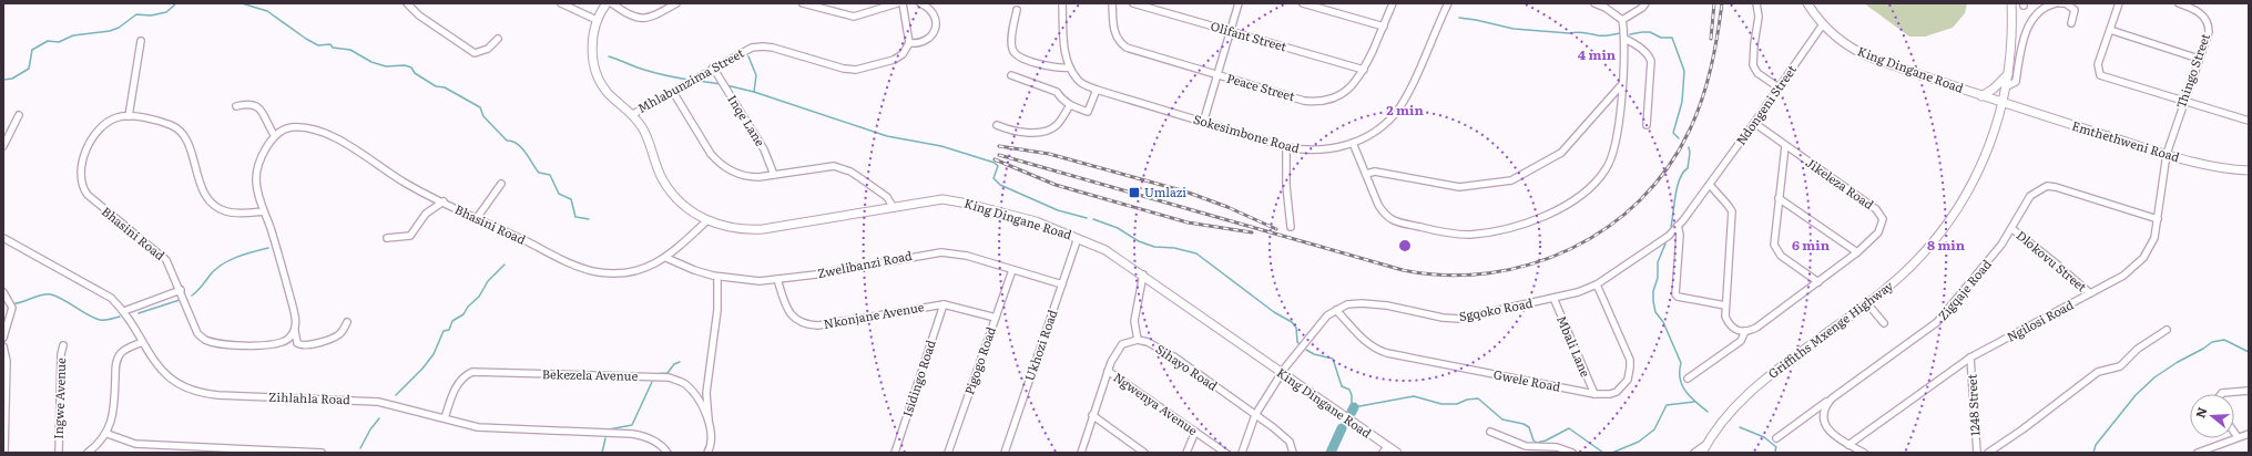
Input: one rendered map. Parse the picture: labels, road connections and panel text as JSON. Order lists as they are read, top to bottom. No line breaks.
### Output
{"streets":{"street":["Olifant Street","King Dingane Road","Thingo Street","Mhlabunzima Street","Peace Street","Ndongeni Street","Inqe Lane","Sokesimbone Road","Emthethweni Road","Jikeleza Road","Bhasini Road","Dlokovu Street","Zwelibanzi Road","Zigqaje Road","Sgqoko Road","Nkonjane Avenue","Ngilosi Road","Griffiths Mxenge Highway","Ukhozi Road","Mbali Lane","Pigogo Road","Sihayo Road","Bekezela Avenue","Isidingo Road","Gwele Road","Ingwe Avenue","Zihlahla Road","Ngwenya Avenue","1248 Street"]},"crossings":[["Olifant Street","Peace Street"],["King Dingane Road","Mhlabunzima Street"],["King Dingane Road","Ndongeni Street"],["King Dingane Road","Emthethweni Road"],["King Dingane Road","Bhasini Road"],["King Dingane Road","Sgqoko Road"],["King Dingane Road","Griffiths Mxenge Highway"],["King Dingane Road","Ukhozi Road"],["Thingo Street","Emthethweni Road"],["Thingo Street","Ngilosi Road"],["Mhlabunzima Street","Inqe Lane"],["Ndongeni Street","Jikeleza Road"],["Ndongeni Street","Sgqoko Road"],["Emthethweni Road","Ngilosi Road"],["Emthethweni Road","Griffiths Mxenge Highway"],["Bhasini Road","Zwelibanzi Road"],["Dlokovu Street","Zigqaje Road"],["Dlokovu Street","Ngilosi Road"],["Zwelibanzi Road","Nkonjane Avenue"],["Zwelibanzi Road","Ukhozi Road"],["Zwelibanzi Road","Pigogo Road"],["Zigqaje Road","Ngilosi Road"],["Sgqoko Road","Mbali Lane"],["Sgqoko Road","Sihayo Road"],["Sgqoko Road","Gwele Road"],["Nkonjane Avenue","Pigogo Road"],["Nkonjane Avenue","Isidingo Road"],["Ngilosi Road","1248 Street"],["Mbali Lane","Gwele Road"],["Bekezela Avenue","Zihlahla Road"]],"places":{"transit":["Umlazi"]},"north":"left","rings":["4 min","2 min","6 min","8 min"]}
